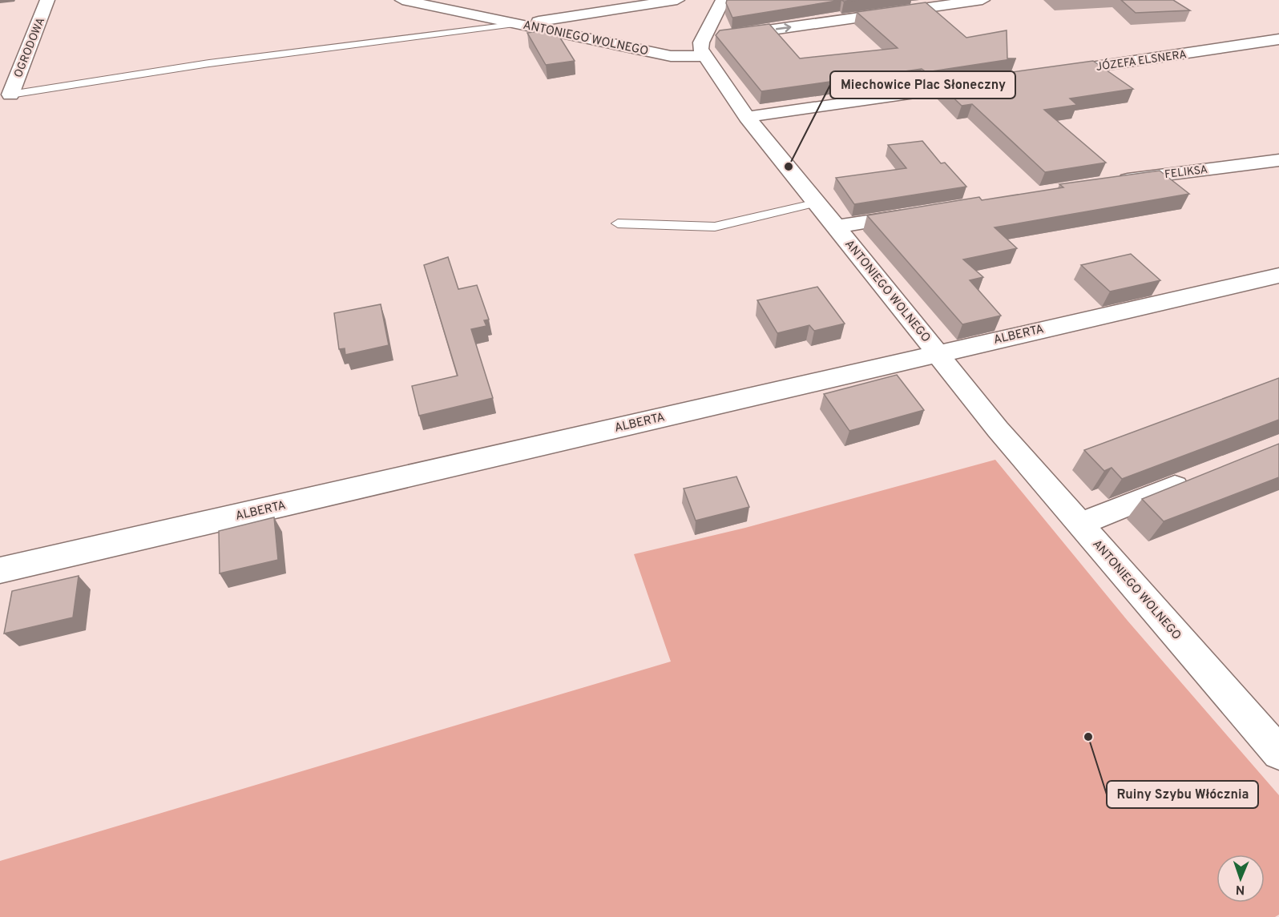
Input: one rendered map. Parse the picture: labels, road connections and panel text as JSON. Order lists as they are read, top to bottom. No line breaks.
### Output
{"streets":{"street":["ANTONIEGO WOLNEGO","OGRODOWA","JÓZEFA ELSNERA","FELIKSA","ALBERTA"]},"crossings":[["ANTONIEGO WOLNEGO","ALBERTA"]],"places":["Miechowice Plac Słoneczny","Ruiny Szybu Włócznia"],"north":"bottom"}
